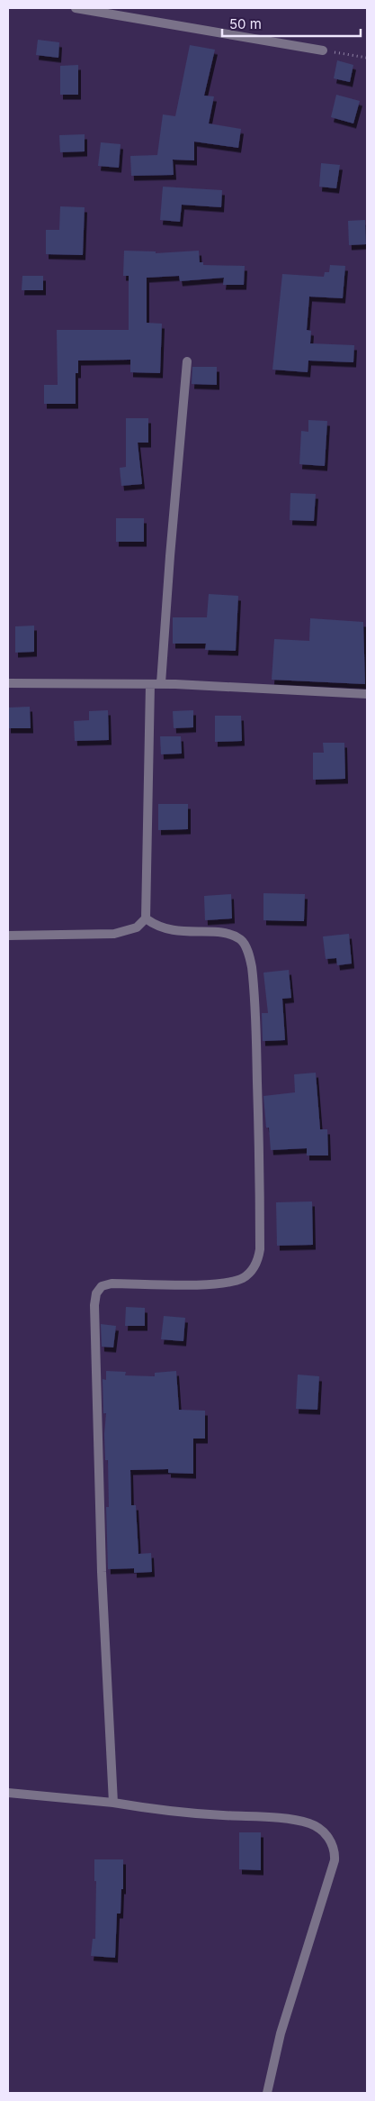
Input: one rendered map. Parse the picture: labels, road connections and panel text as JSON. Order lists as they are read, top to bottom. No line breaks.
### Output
{"scale_bar":"50 m"}
